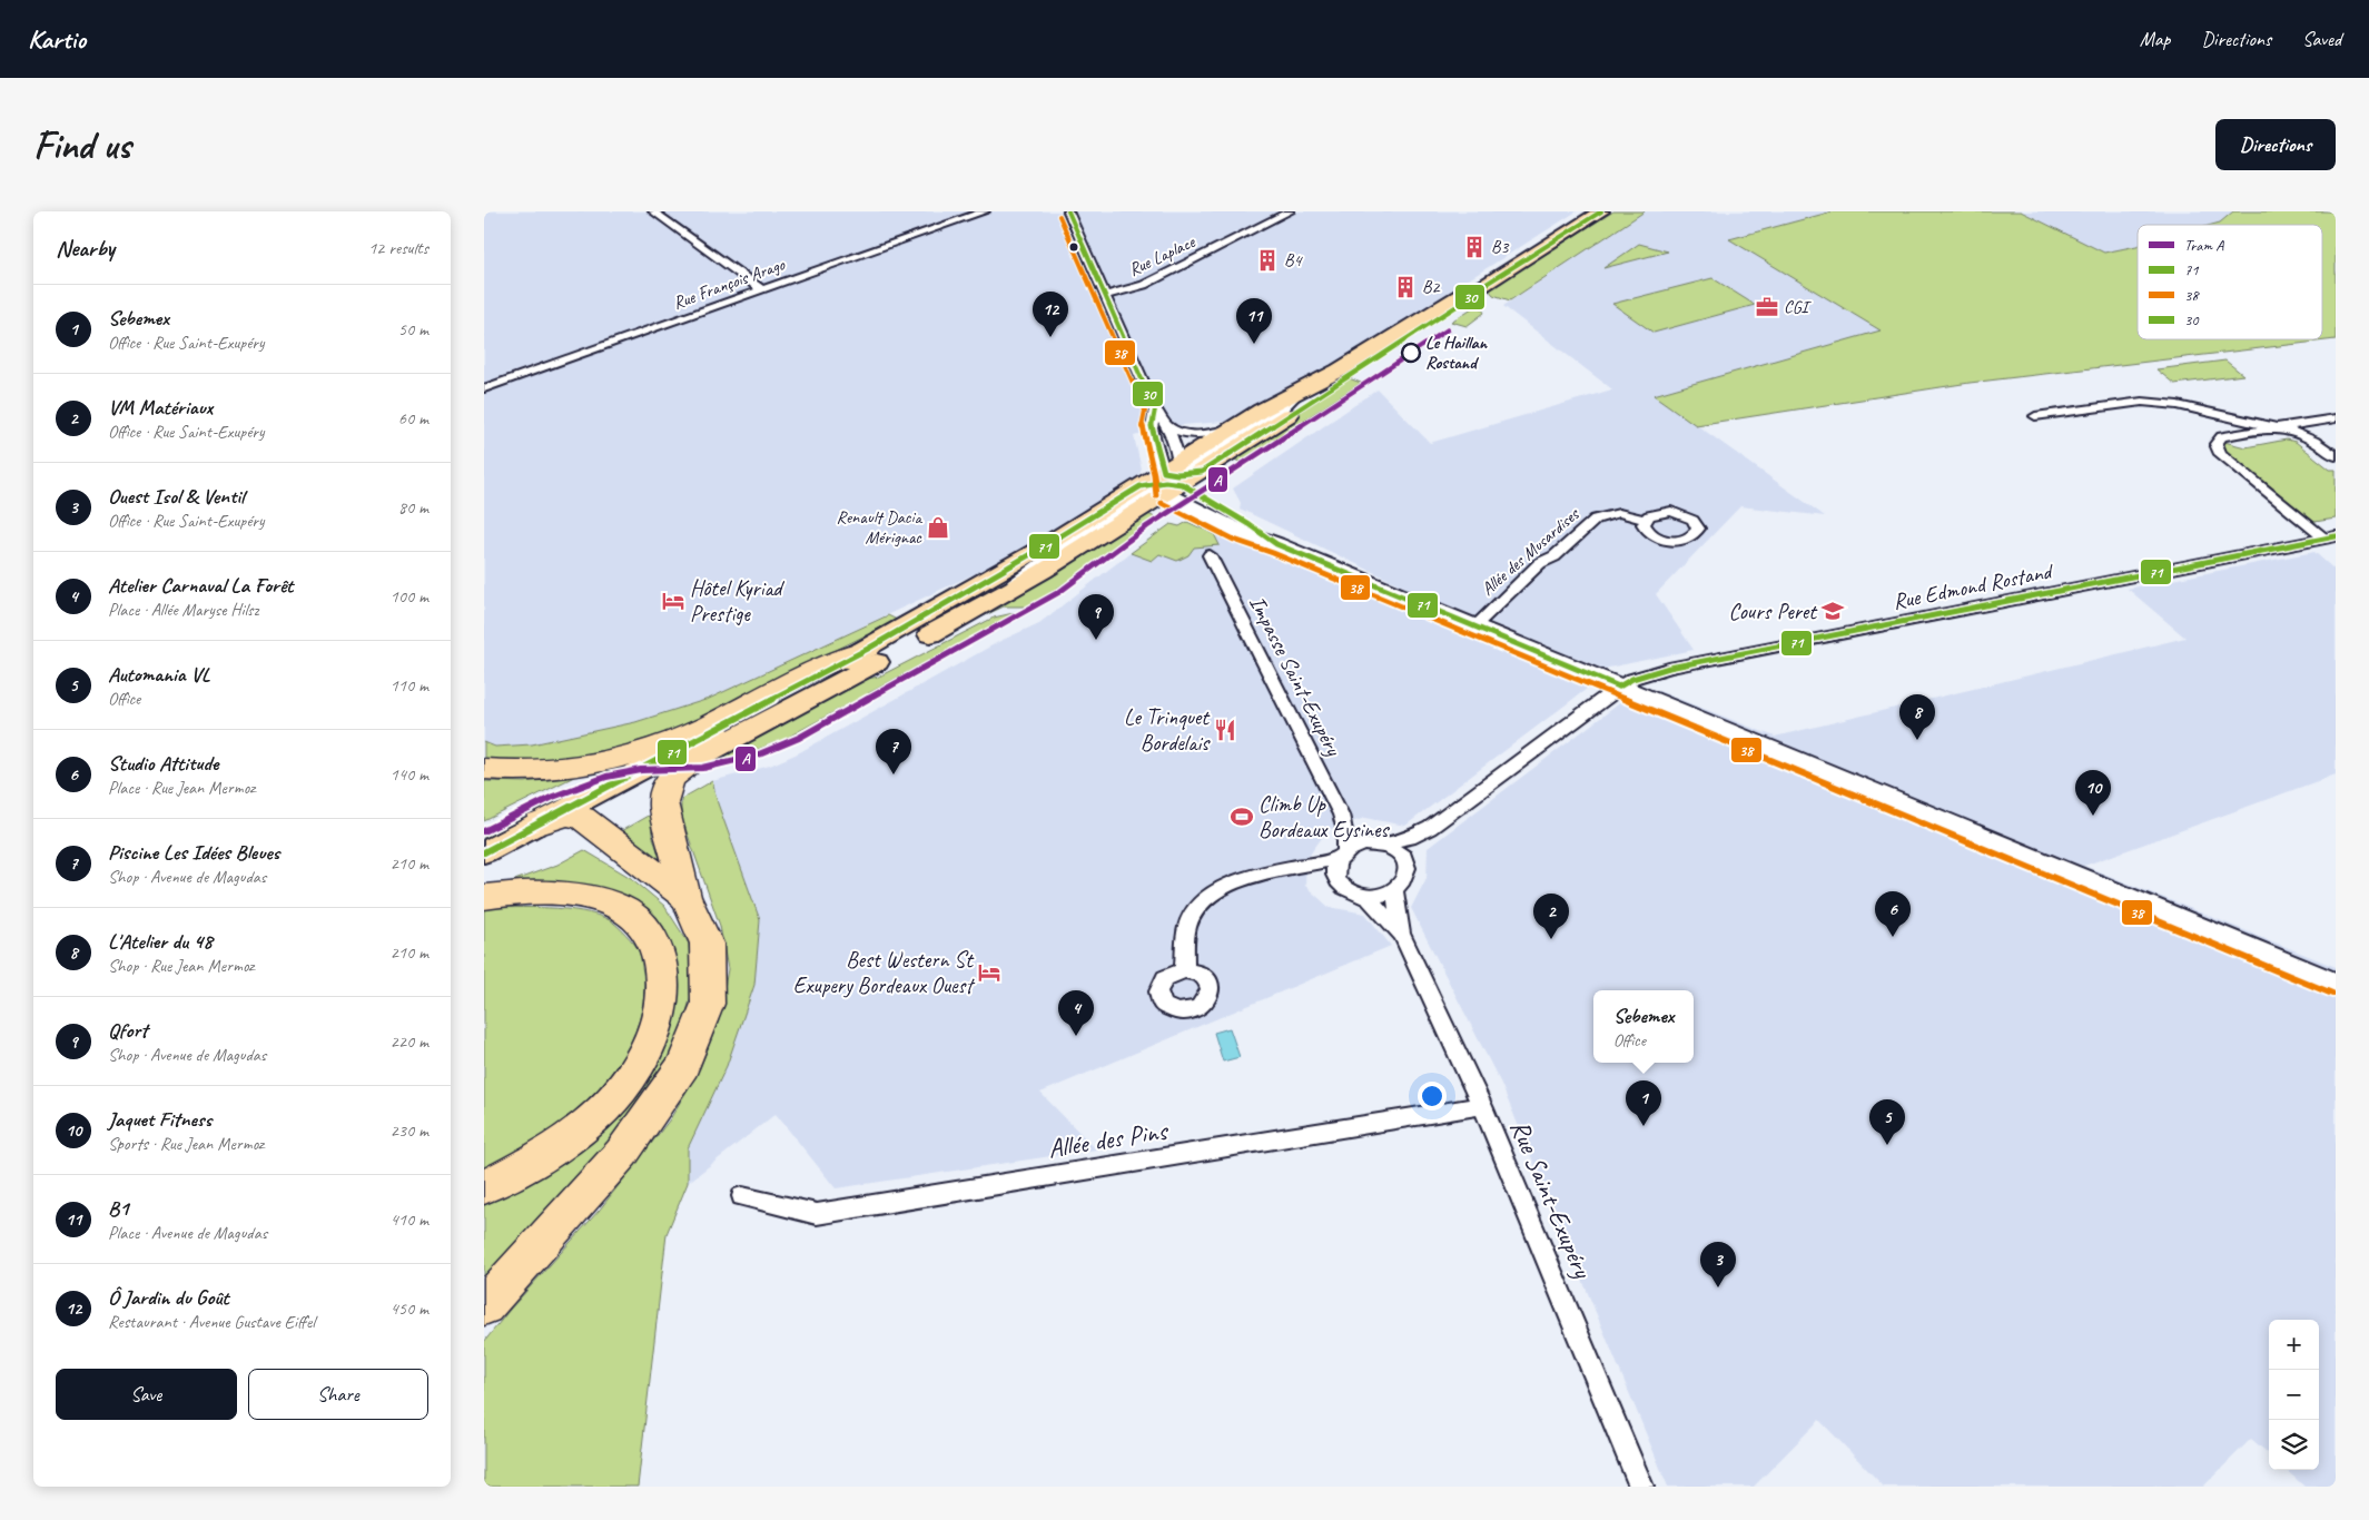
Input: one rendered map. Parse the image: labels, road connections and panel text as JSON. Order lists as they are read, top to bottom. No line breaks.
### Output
{"streets":{"street":["Rue Laplace","Rue François Arago","Allée des Musardises","Rue Edmond Rostand","Impasse Saint-Exupéry","Allée des Pins","Rue Saint-Exupéry"]},"crossings":[["Impasse Saint-Exupéry","Rue Saint-Exupéry"],["Allée des Pins","Rue Saint-Exupéry"]],"places":{"building":["B3","B4","B2"],"office":["CGI"],"other":["Le Haillan Rostand"],"shop":["Renault Dacia Mérignac"],"hotel":["Hôtel Kyriad Prestige","Best Western St Exupery Bordeaux Ouest"],"school or university":["Cours Peret"],"restaurant":["Le Trinquet Bordelais"],"sports":["Climb Up Bordeaux Eysines"]},"lines":["transit line 30","transit line 38","tram line A","transit line 71"],"legend":["Tram A","71","38","30"],"page":{"header":"Kartio","nav":["Map","Directions","Saved"],"buttons":["Directions",["Save","Share"]],"title":"Find us","heading":["Nearby","12 results"],"list":[{"mark":"1","name":"Sebemex","note":"Office · Rue Saint-Exupéry","value":"50 m"},{"mark":"2","name":"VM Matériaux","note":"Office · Rue Saint-Exupéry","value":"60 m"},{"mark":"3","name":"Ouest Isol & Ventil","note":"Office · Rue Saint-Exupéry","value":"80 m"},{"mark":"4","name":"Atelier Carnaval La Forêt","note":"Place · Allée Maryse Hilsz","value":"100 m"},{"mark":"5","name":"Automania VL","note":"Office","value":"110 m"},{"mark":"6","name":"Studio Attitude","note":"Place · Rue Jean Mermoz","value":"140 m"},{"mark":"7","name":"Piscine Les Idées Bleues","note":"Shop · Avenue de Magudas","value":"210 m"},{"mark":"8","name":"L'Atelier du 48","note":"Shop · Rue Jean Mermoz","value":"210 m"},{"mark":"9","name":"Qfort","note":"Shop · Avenue de Magudas","value":"220 m"},{"mark":"10","name":"Jaquet Fitness","note":"Sports · Rue Jean Mermoz","value":"230 m"},{"mark":"11","name":"B1","note":"Place · Avenue de Magudas","value":"410 m"},{"mark":"12","name":"Ô Jardin du Goût","note":"Restaurant · Avenue Gustave Eiffel","value":"450 m"}],"pins":["12","11","9","8","7","10","6","2","4","1","5","3"],"popup":["Sebemex","Office"],"map_buttons":["+","−"]}}
